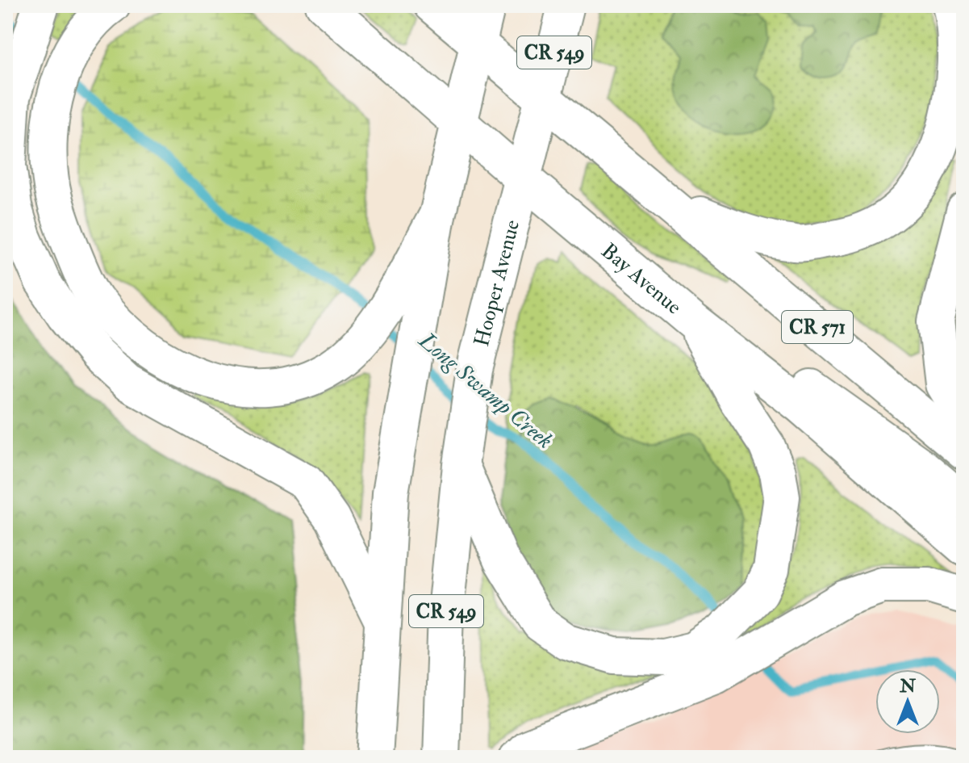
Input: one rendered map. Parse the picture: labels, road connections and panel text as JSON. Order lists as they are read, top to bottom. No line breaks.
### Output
{"streets":{"main road":["CR 549","Bay Avenue","Hooper Avenue","CR 571"]},"crossings":[["CR 549","Bay Avenue"],["CR 549","CR 571"],["Bay Avenue","Hooper Avenue"],["Hooper Avenue","CR 571"]],"water":["Long Swamp Creek"],"north":"top"}
